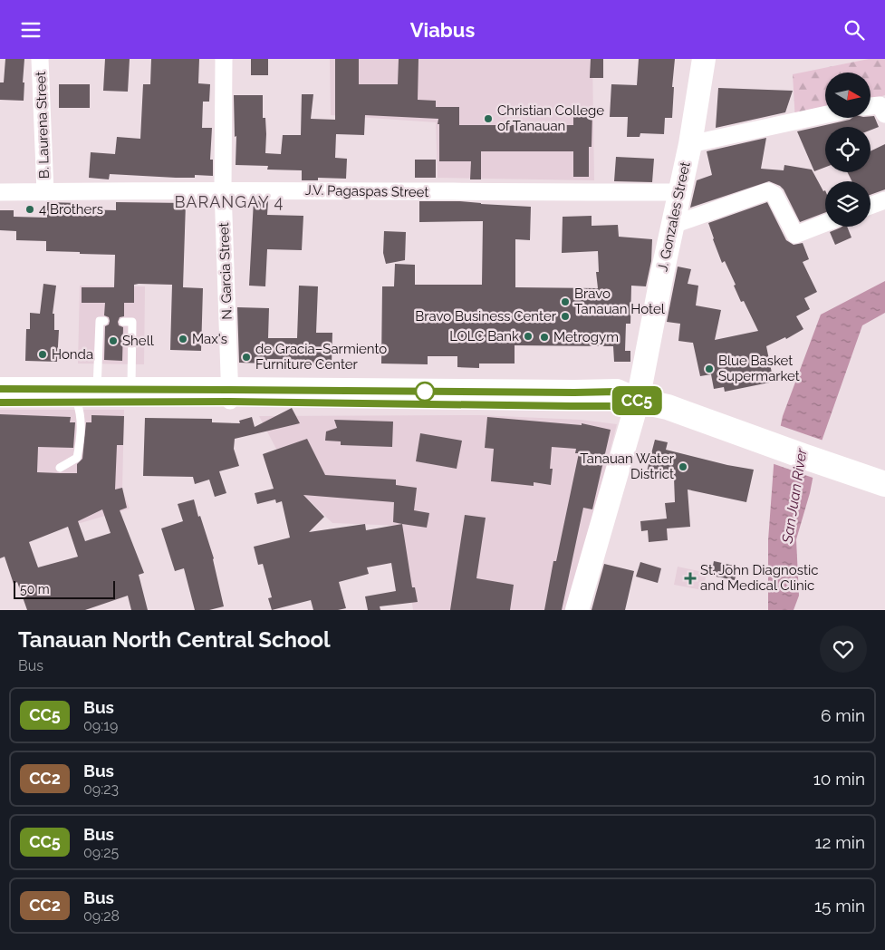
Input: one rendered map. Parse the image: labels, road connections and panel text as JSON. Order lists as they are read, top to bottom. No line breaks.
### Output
{"streets":{"main road":["J. Gonzales Street"],"street":["B. Laurena Street","J.V. Pagaspas Street","N. Garcia Street"]},"crossings":[["B. Laurena Street","J.V. Pagaspas Street"],["J.V. Pagaspas Street","J. Gonzales Street"],["J.V. Pagaspas Street","N. Garcia Street"]],"districts":["BARANGAY 4"],"water":["San Juan River"],"places":{"other":["Christian College of Tanauan","4 Brothers","Bravo Tanauan Hotel","Bravo Business Center","LOLC Bank","Metrogym","Max's","Shell","Honda","de Gracia–Sarmiento Furniture Center","Blue Basket Supermarket","Tanauan Water District"],"health":["St. John Diagnostic and Medical Clinic"]},"lines":["bus line CC5"],"scale_bar":"50 m","north":"right","page":{"header":"Viabus","on_map":"CC5","scale":"50 m","heading":["Tanauan North Central School","Bus"],"list":[{"mark":"CC5","name":"Bus","note":"09:19","value":"6 min"},{"mark":"CC2","name":"Bus","note":"09:23","value":"10 min"},{"mark":"CC5","name":"Bus","note":"09:25","value":"12 min"},{"mark":"CC2","name":"Bus","note":"09:28","value":"15 min"}]}}
